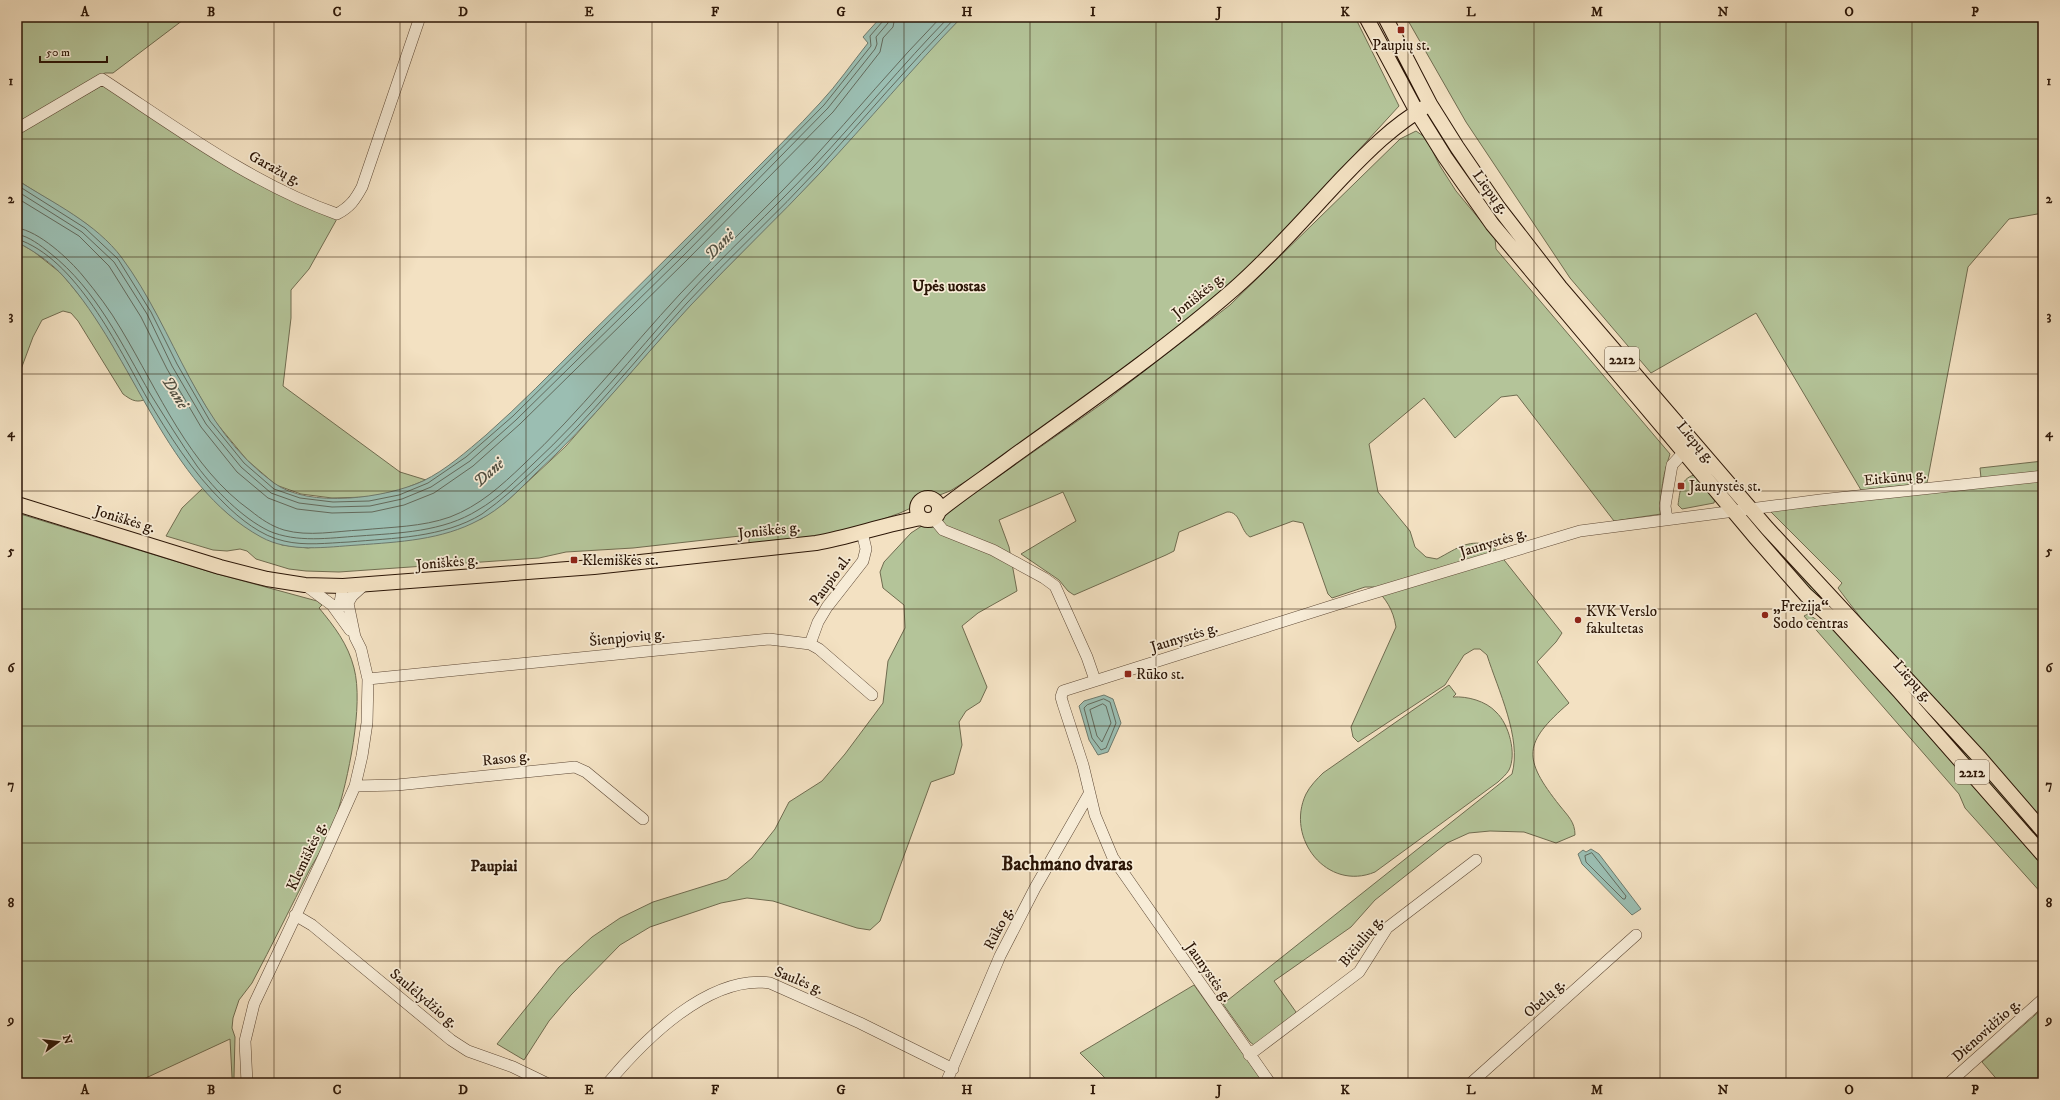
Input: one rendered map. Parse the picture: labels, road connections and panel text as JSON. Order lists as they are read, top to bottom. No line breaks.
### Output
{"streets":{"main road":["Liepų g.","Joniškės g.","2212"],"street":["Garažų g.","Eitkūnų g.","Jaunystės g.","Paupio al.","Šienpjovių g.","Rasos g.","Klemiškės g.","Rūko g.","Bičiulių g.","Saulės g.","Saulėlydžio g.","Obelų g.","Dienovidžio g."]},"crossings":[["Liepų g.","Joniškės g."],["Liepų g.","Eitkūnų g."],["Liepų g.","Jaunystės g."],["Joniškės g.","Paupio al."],["Joniškės g.","Klemiškės g."],["Eitkūnų g.","Jaunystės g."],["Jaunystės g.","Rūko g."],["Jaunystės g.","Bičiulių g."],["Paupio al.","Šienpjovių g."],["Šienpjovių g.","Klemiškės g."],["Rasos g.","Klemiškės g."],["Klemiškės g.","Saulėlydžio g."],["Rūko g.","Saulės g."]],"districts":["Upės uostas","Bachmano dvaras","Paupiai"],"water":["Danė"],"places":{"transit":["Paupių st.","Jaunystės st.","Klemiškės st.","Rūko st."],"other":["„Frezija“ Sodo centras","KVK Verslo fakultetas"]},"scale_bar":"50 m","north":"right","grid":{"columns":["A","B","C","D","E","F","G","H","I","J","K","L","M","N","O","P"],"rows":["1","2","3","4","5","6","7","8","9"]}}
